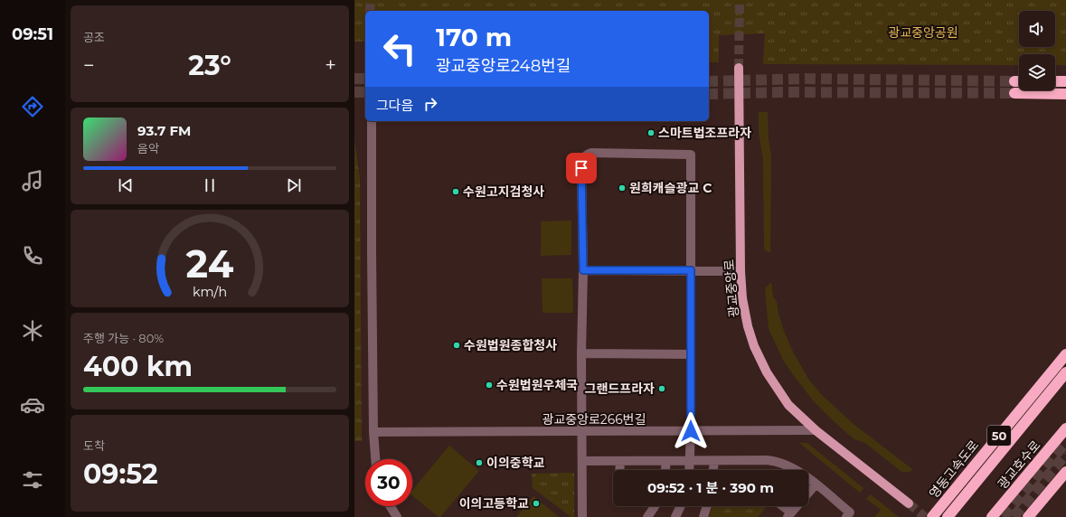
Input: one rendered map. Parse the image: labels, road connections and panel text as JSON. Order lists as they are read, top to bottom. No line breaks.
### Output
{"streets":{"highway":["50","광교호수로","영동고속도로"],"main road":["광교중앙로"],"street":["광교중앙로266번길"]},"crossings":[["광교중앙로","광교중앙로266번길"]],"parks":["광교중앙공원"],"places":["스마트법조프라자","원희캐슬광교 C","수원고지검청사","수원법원종합청사","수원법원우체국","그랜드프라자","이의중학교","이의고등학교"],"page":{"tabs":"09:51","tile":["공조",["주행 가능 · 80%","400 km"],["도착","09:52"]],"turn":["170 m","광교중앙로248번길"],"heat":["−","23°","+"],"then":"그다음","song":["93.7 FM","음악"],"limit":"30","trip":"09:52 · 1 분 · 390 m","gauge":["24","km/h"]}}
